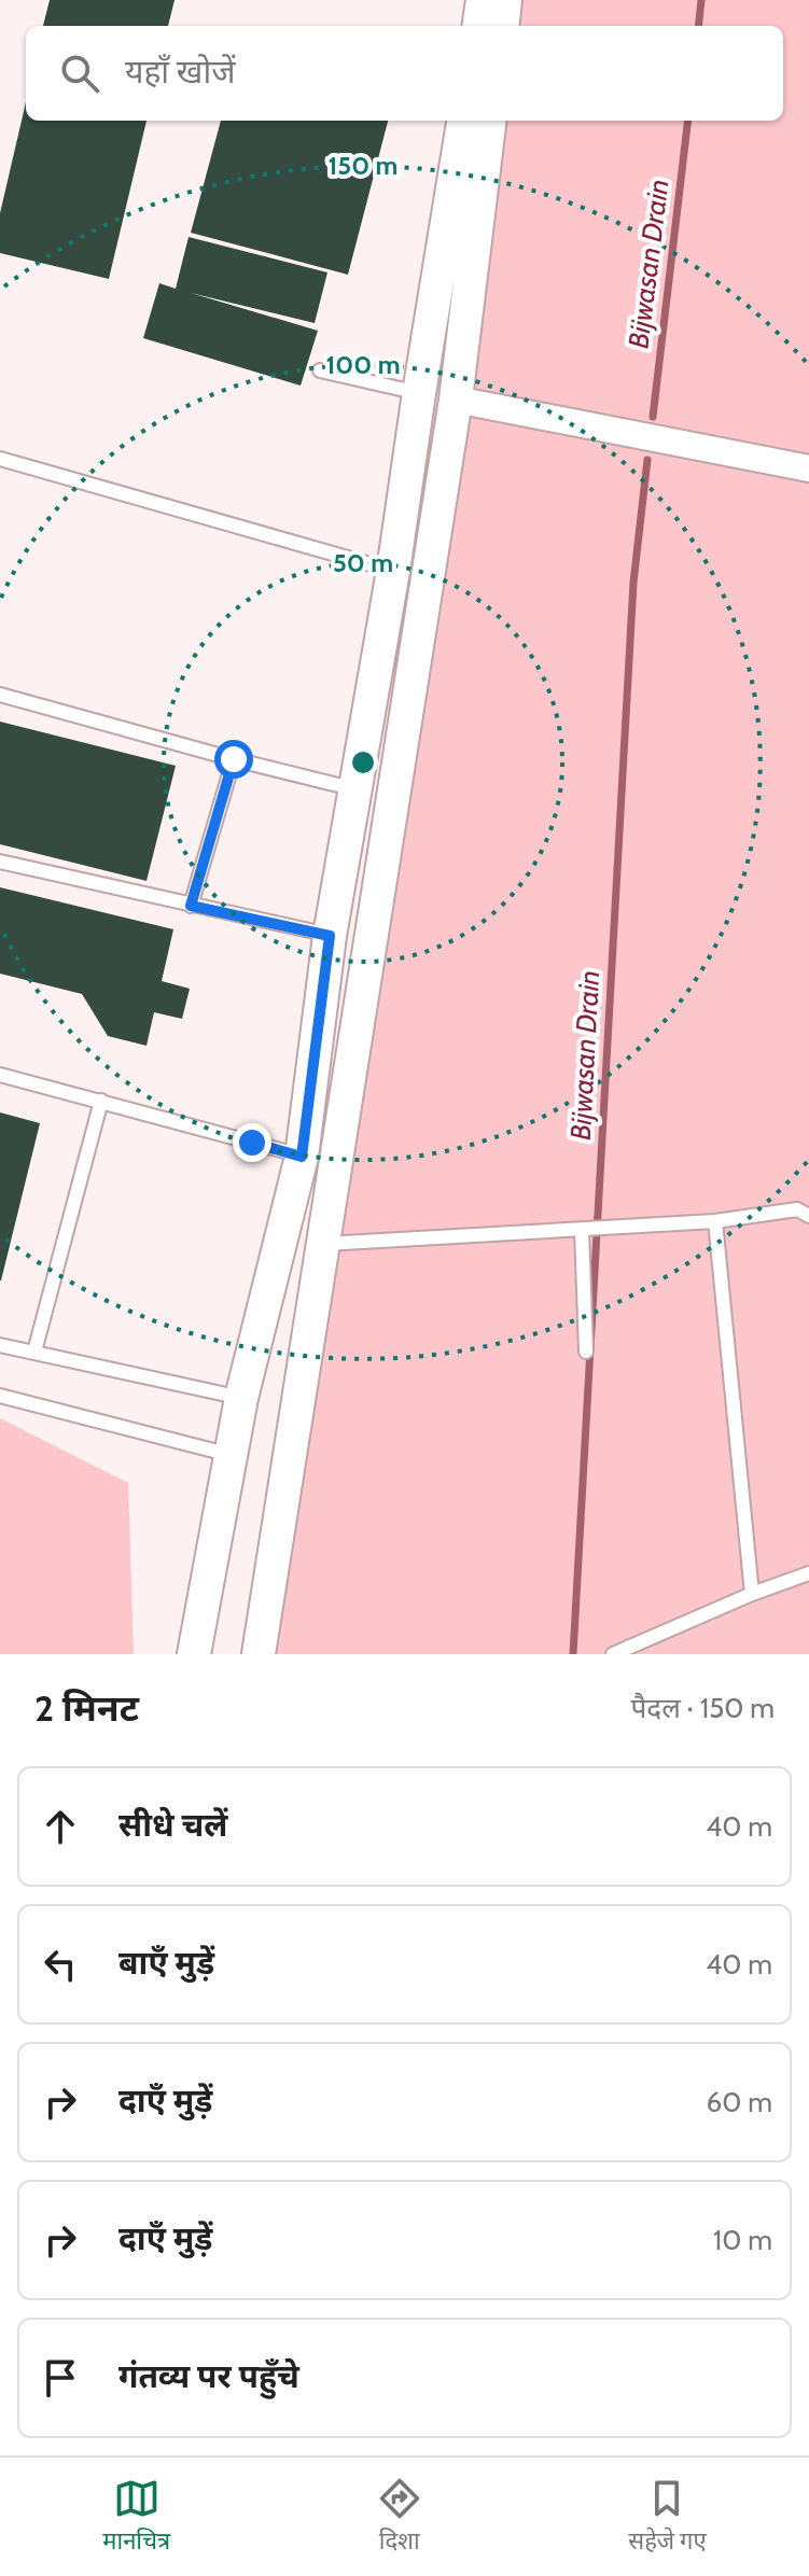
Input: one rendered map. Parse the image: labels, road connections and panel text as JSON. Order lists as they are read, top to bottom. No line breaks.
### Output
{"water":["Bijwasan Drain"],"page":{"search":"यहाँ खोजें","heading":["2 मिनट","पैदल · 150 m"],"list":[["सीधे चलें","40 m"],["बाएँ मुड़ें","40 m"],["दाएँ मुड़ें","60 m"],["दाएँ मुड़ें","10 m"],"गंतव्य पर पहुँचे"],"nav":["मानचित्र","दिशा","सहेजे गए"]},"rings":["150 m","100 m","50 m"]}
